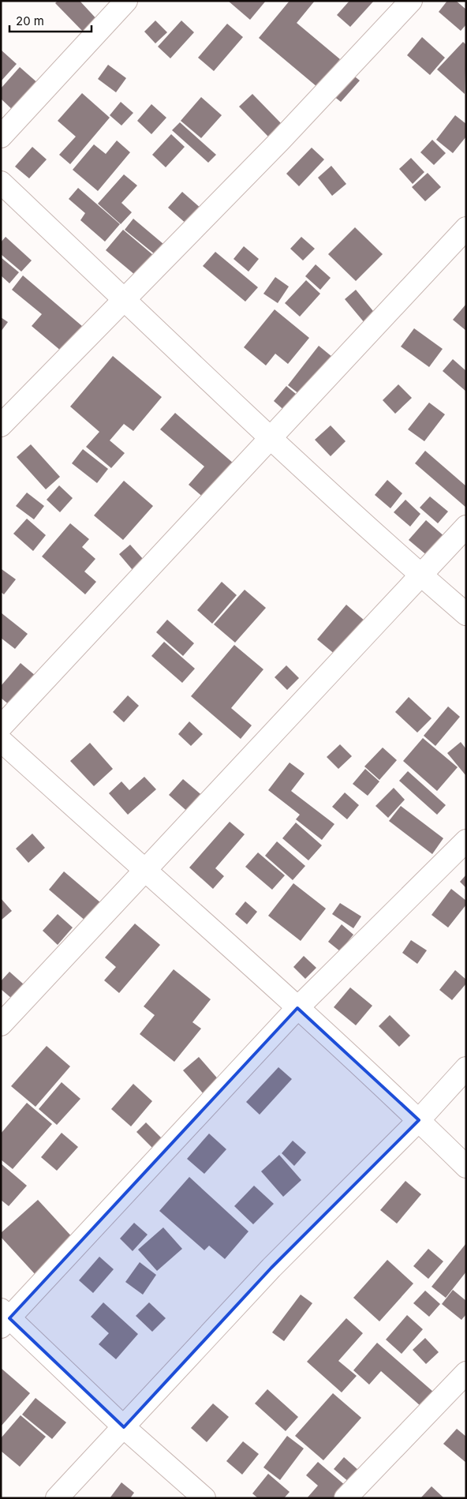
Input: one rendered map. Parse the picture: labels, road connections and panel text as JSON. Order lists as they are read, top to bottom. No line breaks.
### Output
{"scale_bar":"20 m"}
